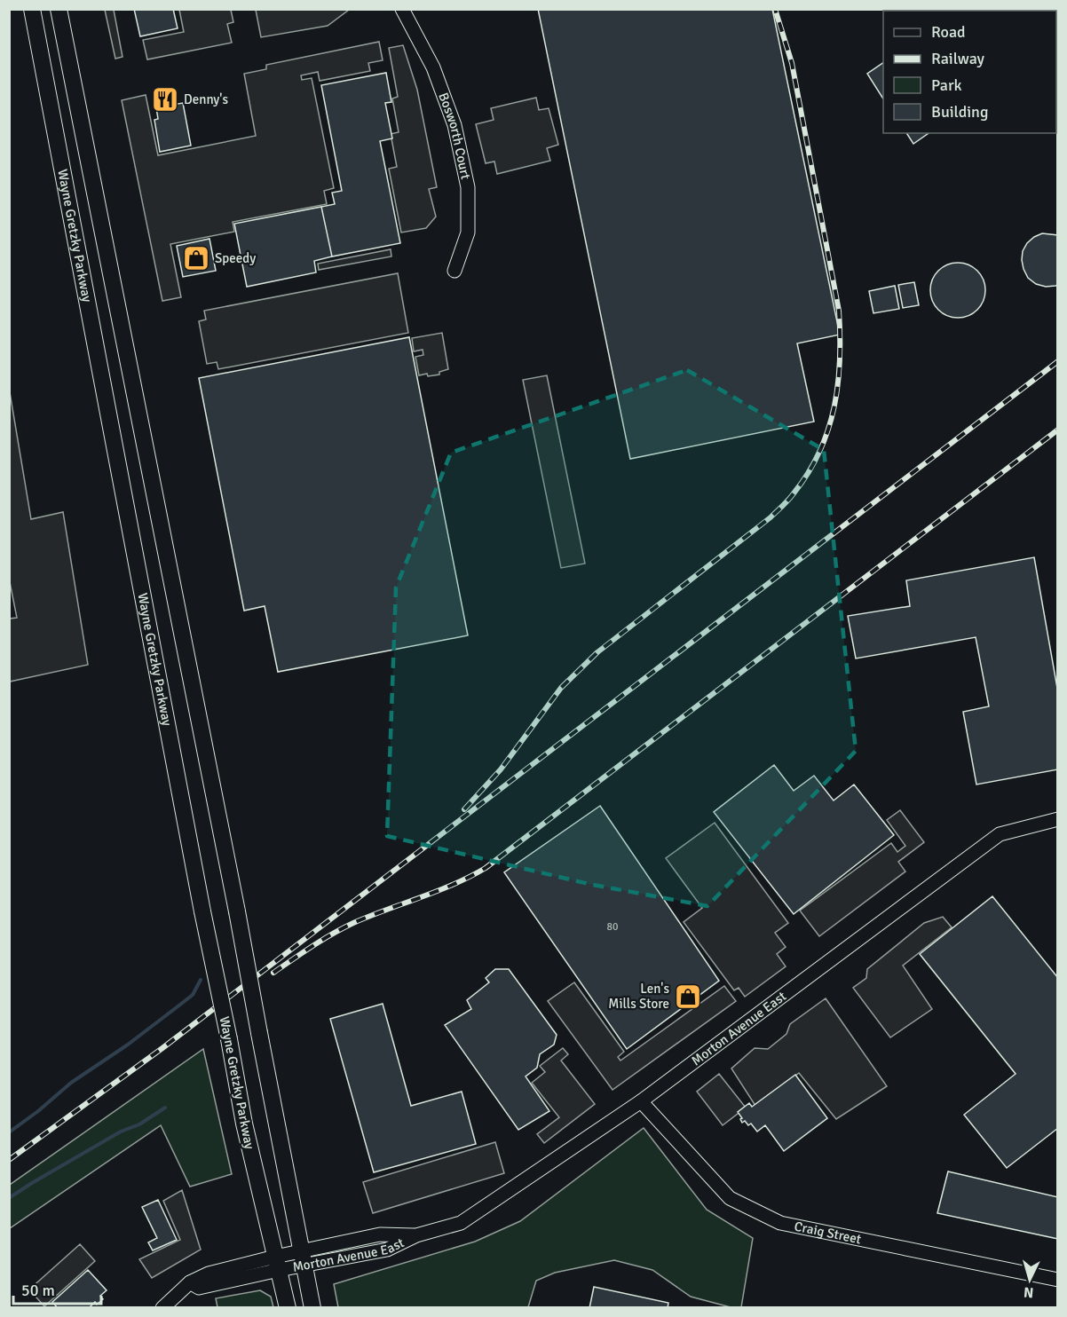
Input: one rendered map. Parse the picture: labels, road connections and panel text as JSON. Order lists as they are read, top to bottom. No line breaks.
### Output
{"streets":{"main road":["Wayne Gretzky Parkway"],"street":["Bosworth Court","Morton Avenue East","Craig Street"]},"crossings":[["Wayne Gretzky Parkway","Morton Avenue East"],["Morton Avenue East","Craig Street"]],"places":{"restaurant":["Denny's"],"shop":["Speedy","Len's Mills Store"]},"house_numbers":["80"],"legend":["Road","Railway","Park","Building"],"scale_bar":"50 m","north":"bottom"}
